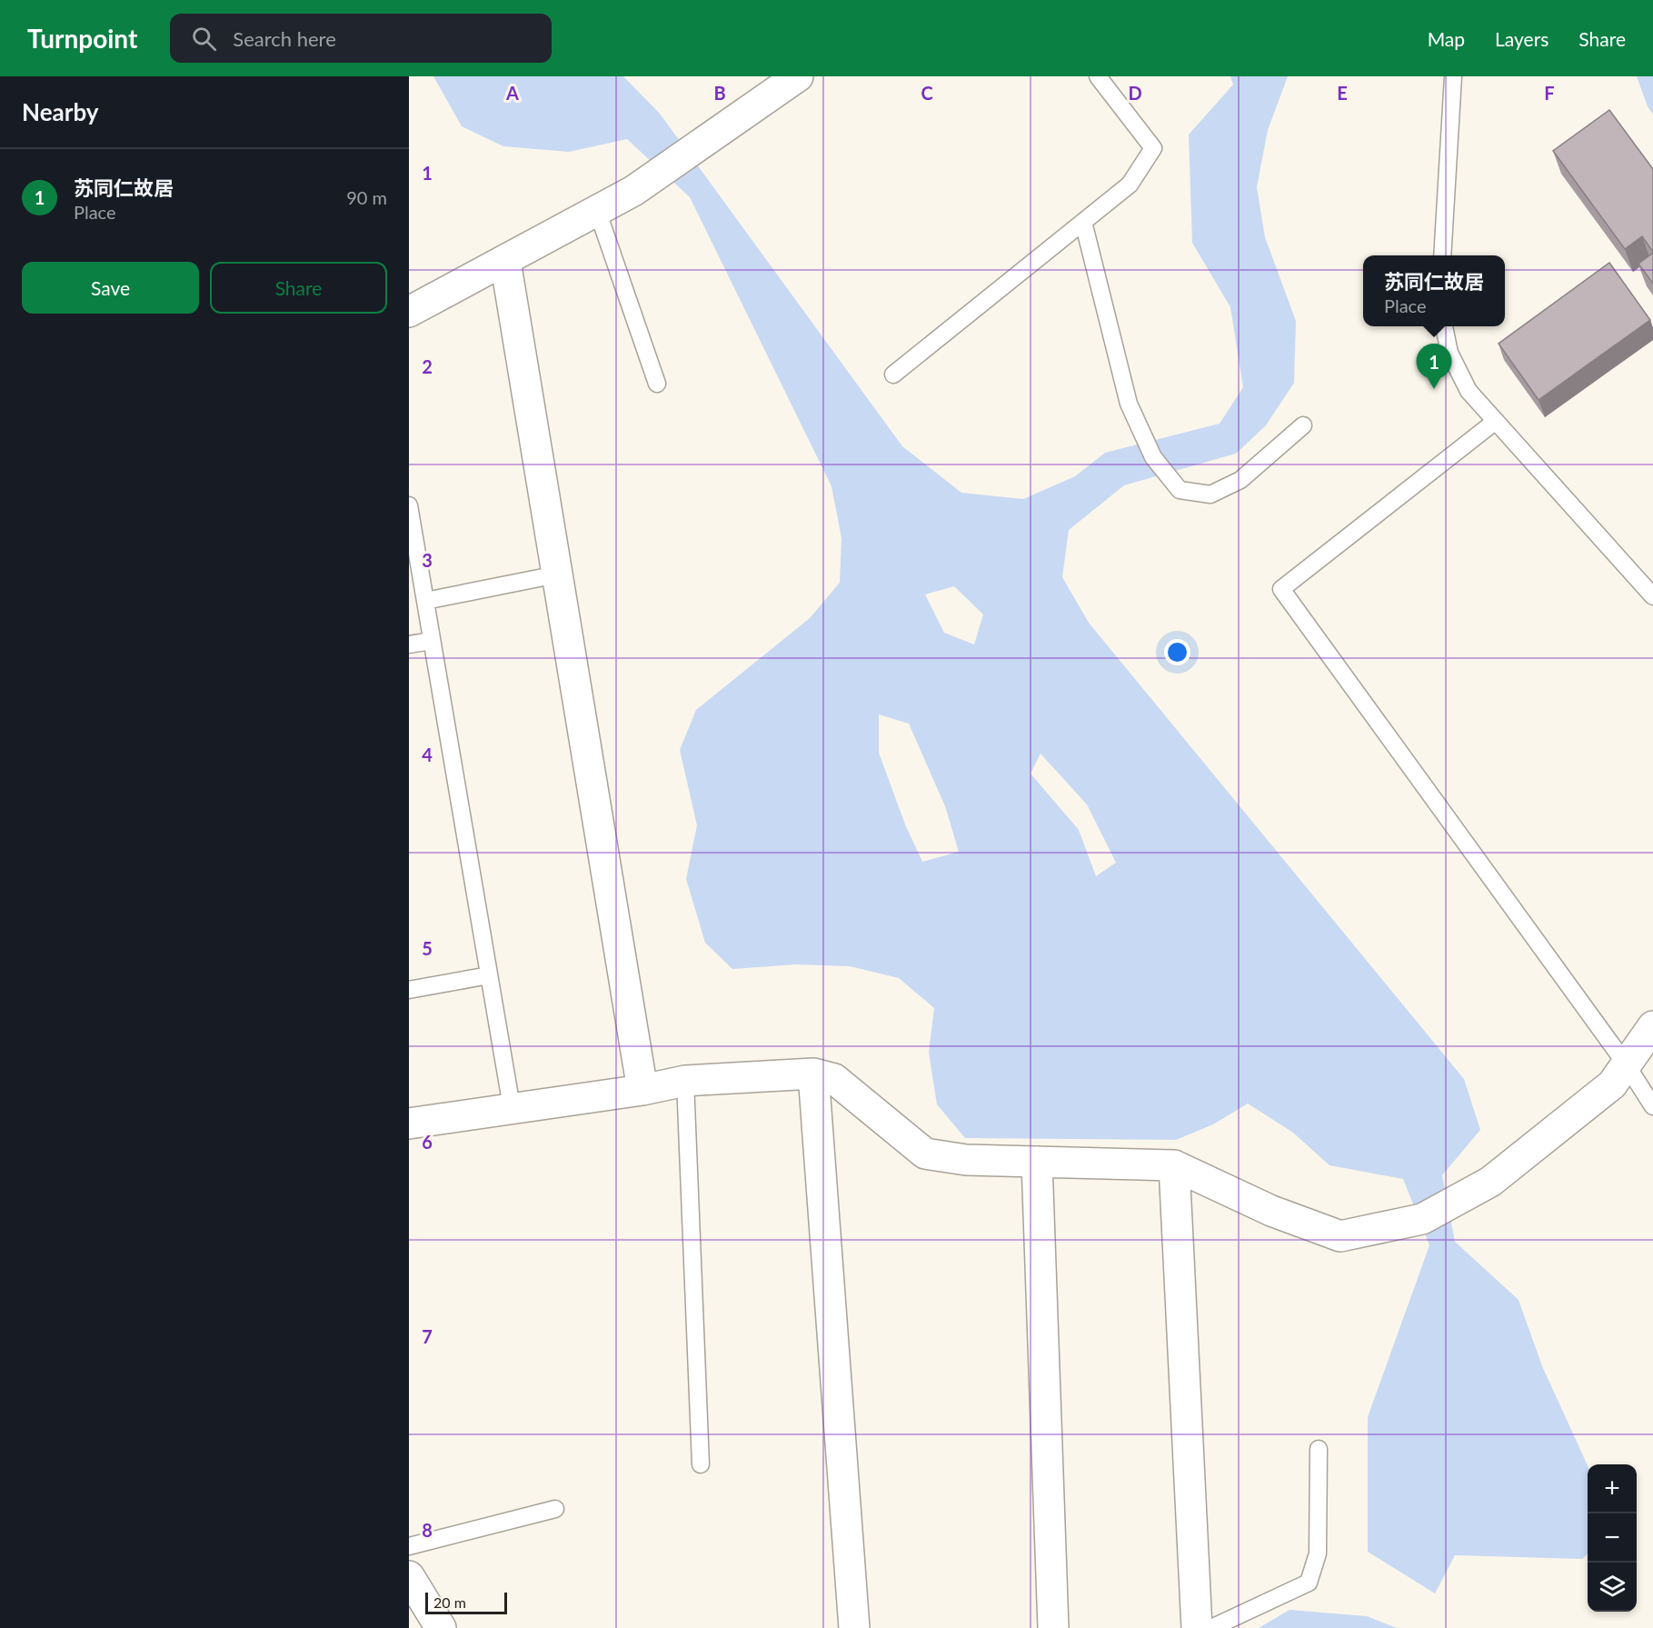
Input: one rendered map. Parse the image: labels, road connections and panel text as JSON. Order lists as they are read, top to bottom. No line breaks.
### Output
{"scale_bar":"20 m","page":{"header":"Turnpoint","search":"Search here","nav":["Map","Layers","Share"],"heading":"Nearby","list":[{"mark":"1","name":"苏同仁故居","note":"Place","value":"90 m"}],"buttons":["Save","Share"],"popup":["苏同仁故居","Place"],"pins":"1","map_buttons":["+","−"],"scale":"20 m"},"grid":{"columns":["A","B","C","D","E","F"],"rows":["1","2","3","4","5","6","7","8"]}}
